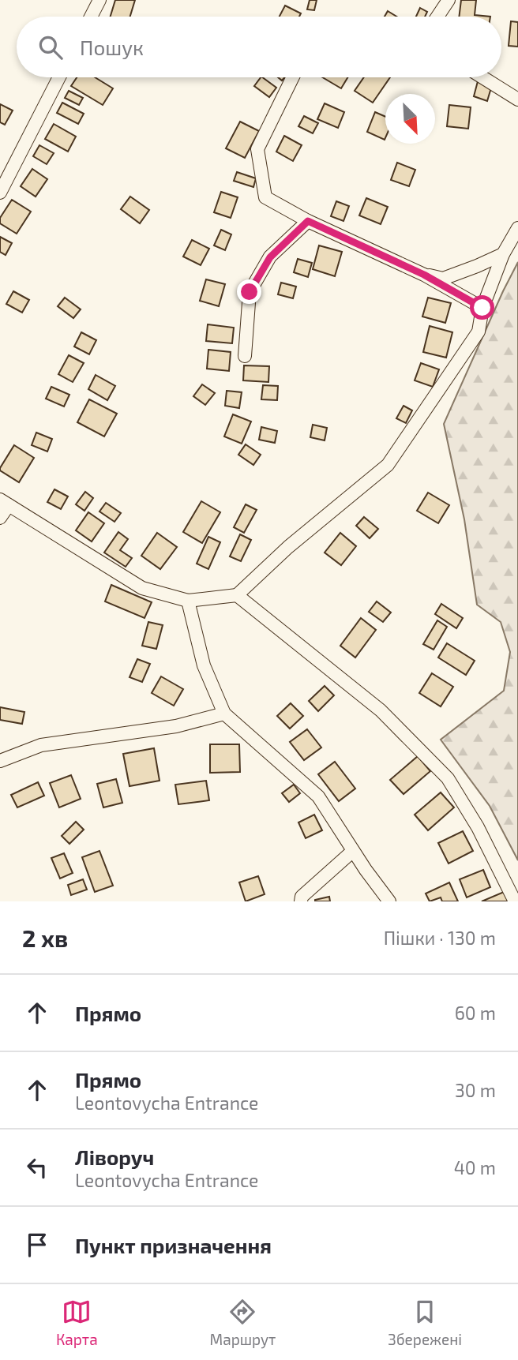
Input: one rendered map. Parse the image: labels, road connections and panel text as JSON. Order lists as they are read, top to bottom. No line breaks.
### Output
{"north":"bottom right","page":{"search":"Пошук","heading":["2 хв","Пішки · 130 m"],"list":[["Прямо","60 m"],["Прямо","Leontovycha Entrance","30 m"],["Ліворуч","Leontovycha Entrance","40 m"],"Пункт призначення"],"nav":["Карта","Маршрут","Збережені"]}}
